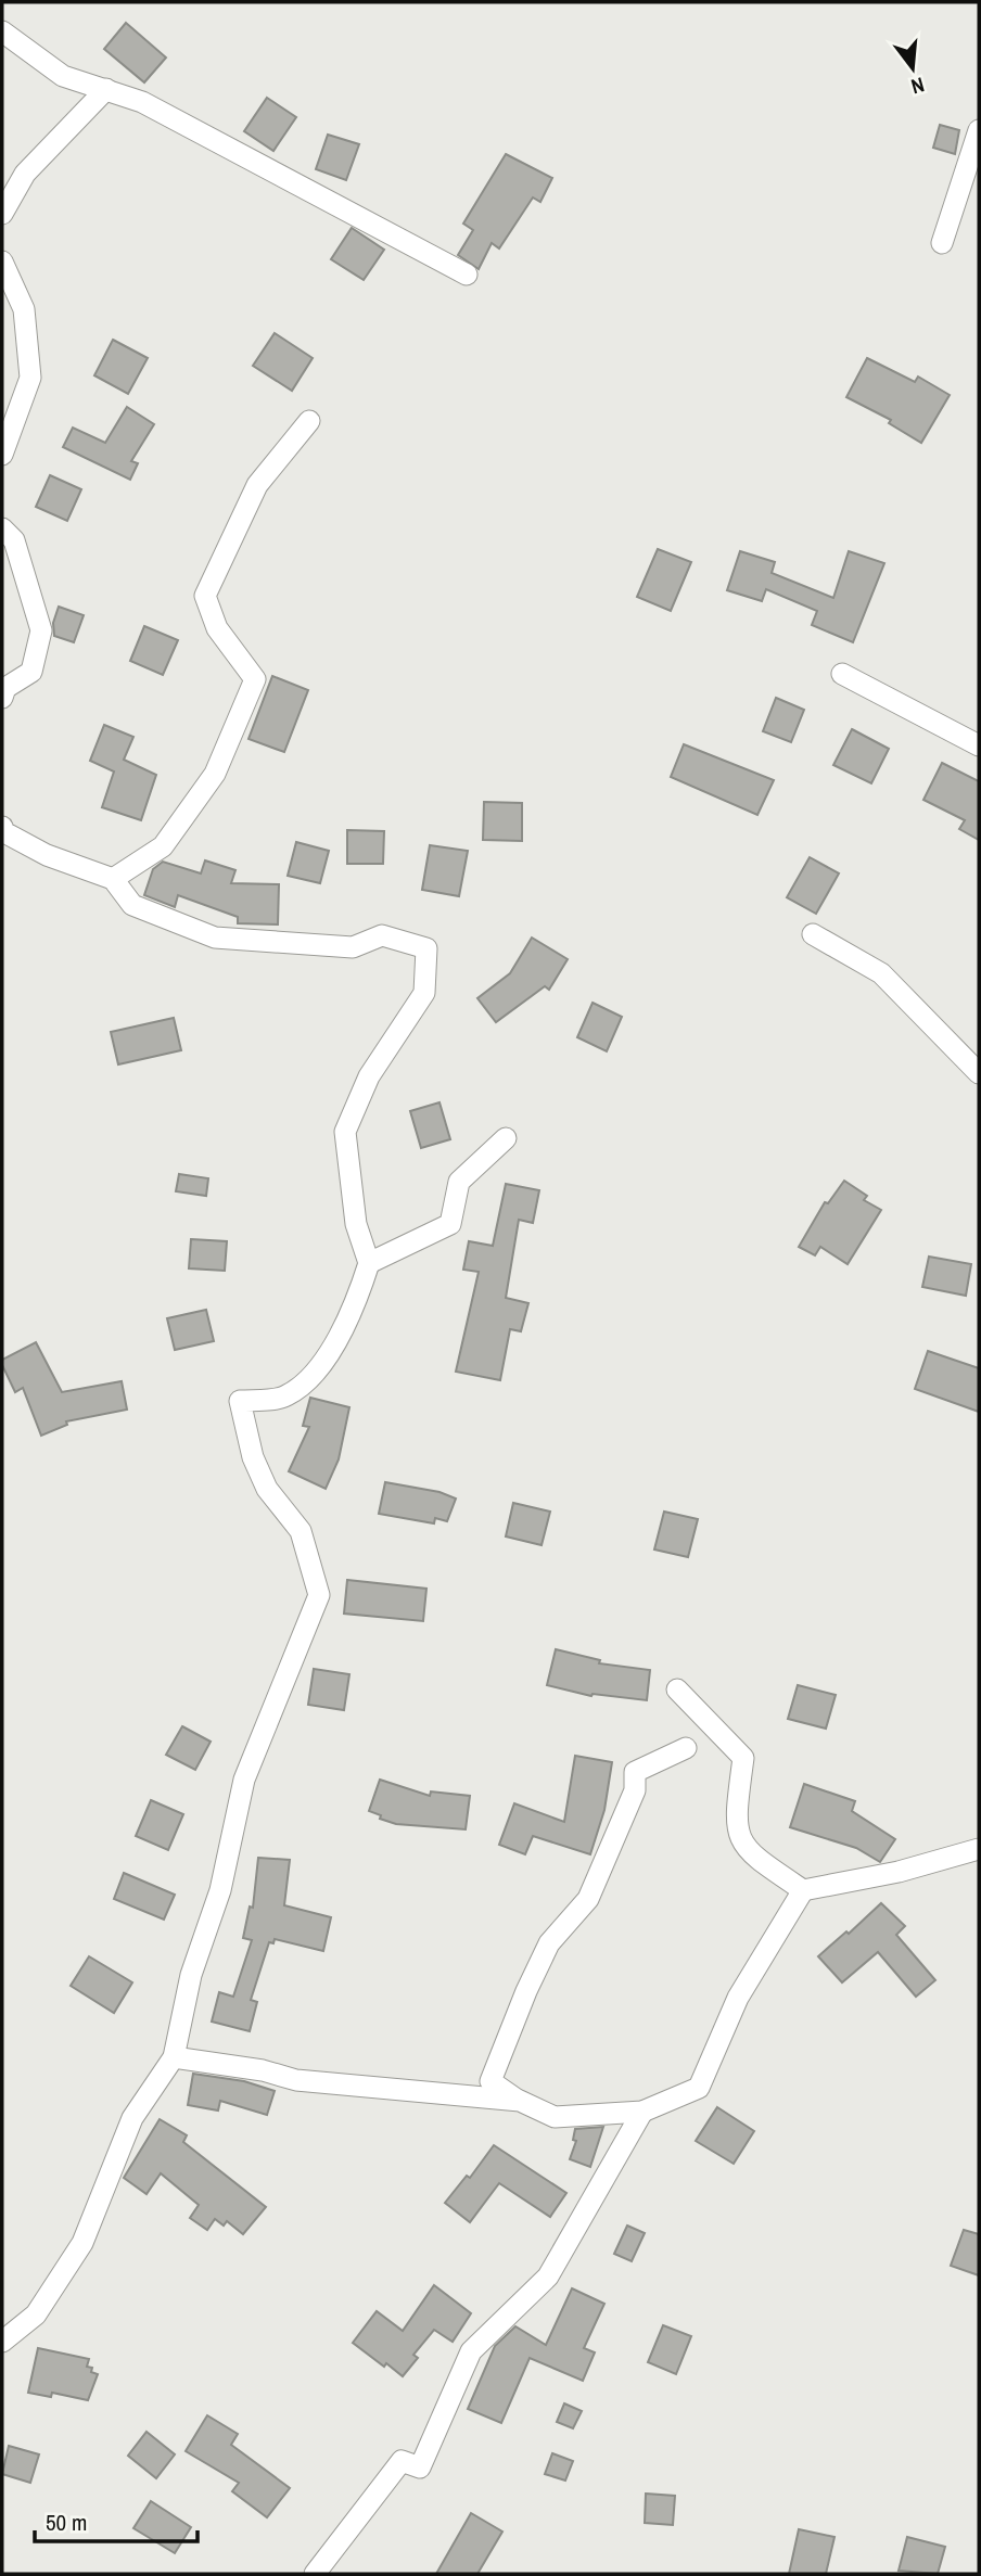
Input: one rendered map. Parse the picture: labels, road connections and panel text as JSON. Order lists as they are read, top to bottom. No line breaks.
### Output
{"scale_bar":"50 m","north":"bottom"}
